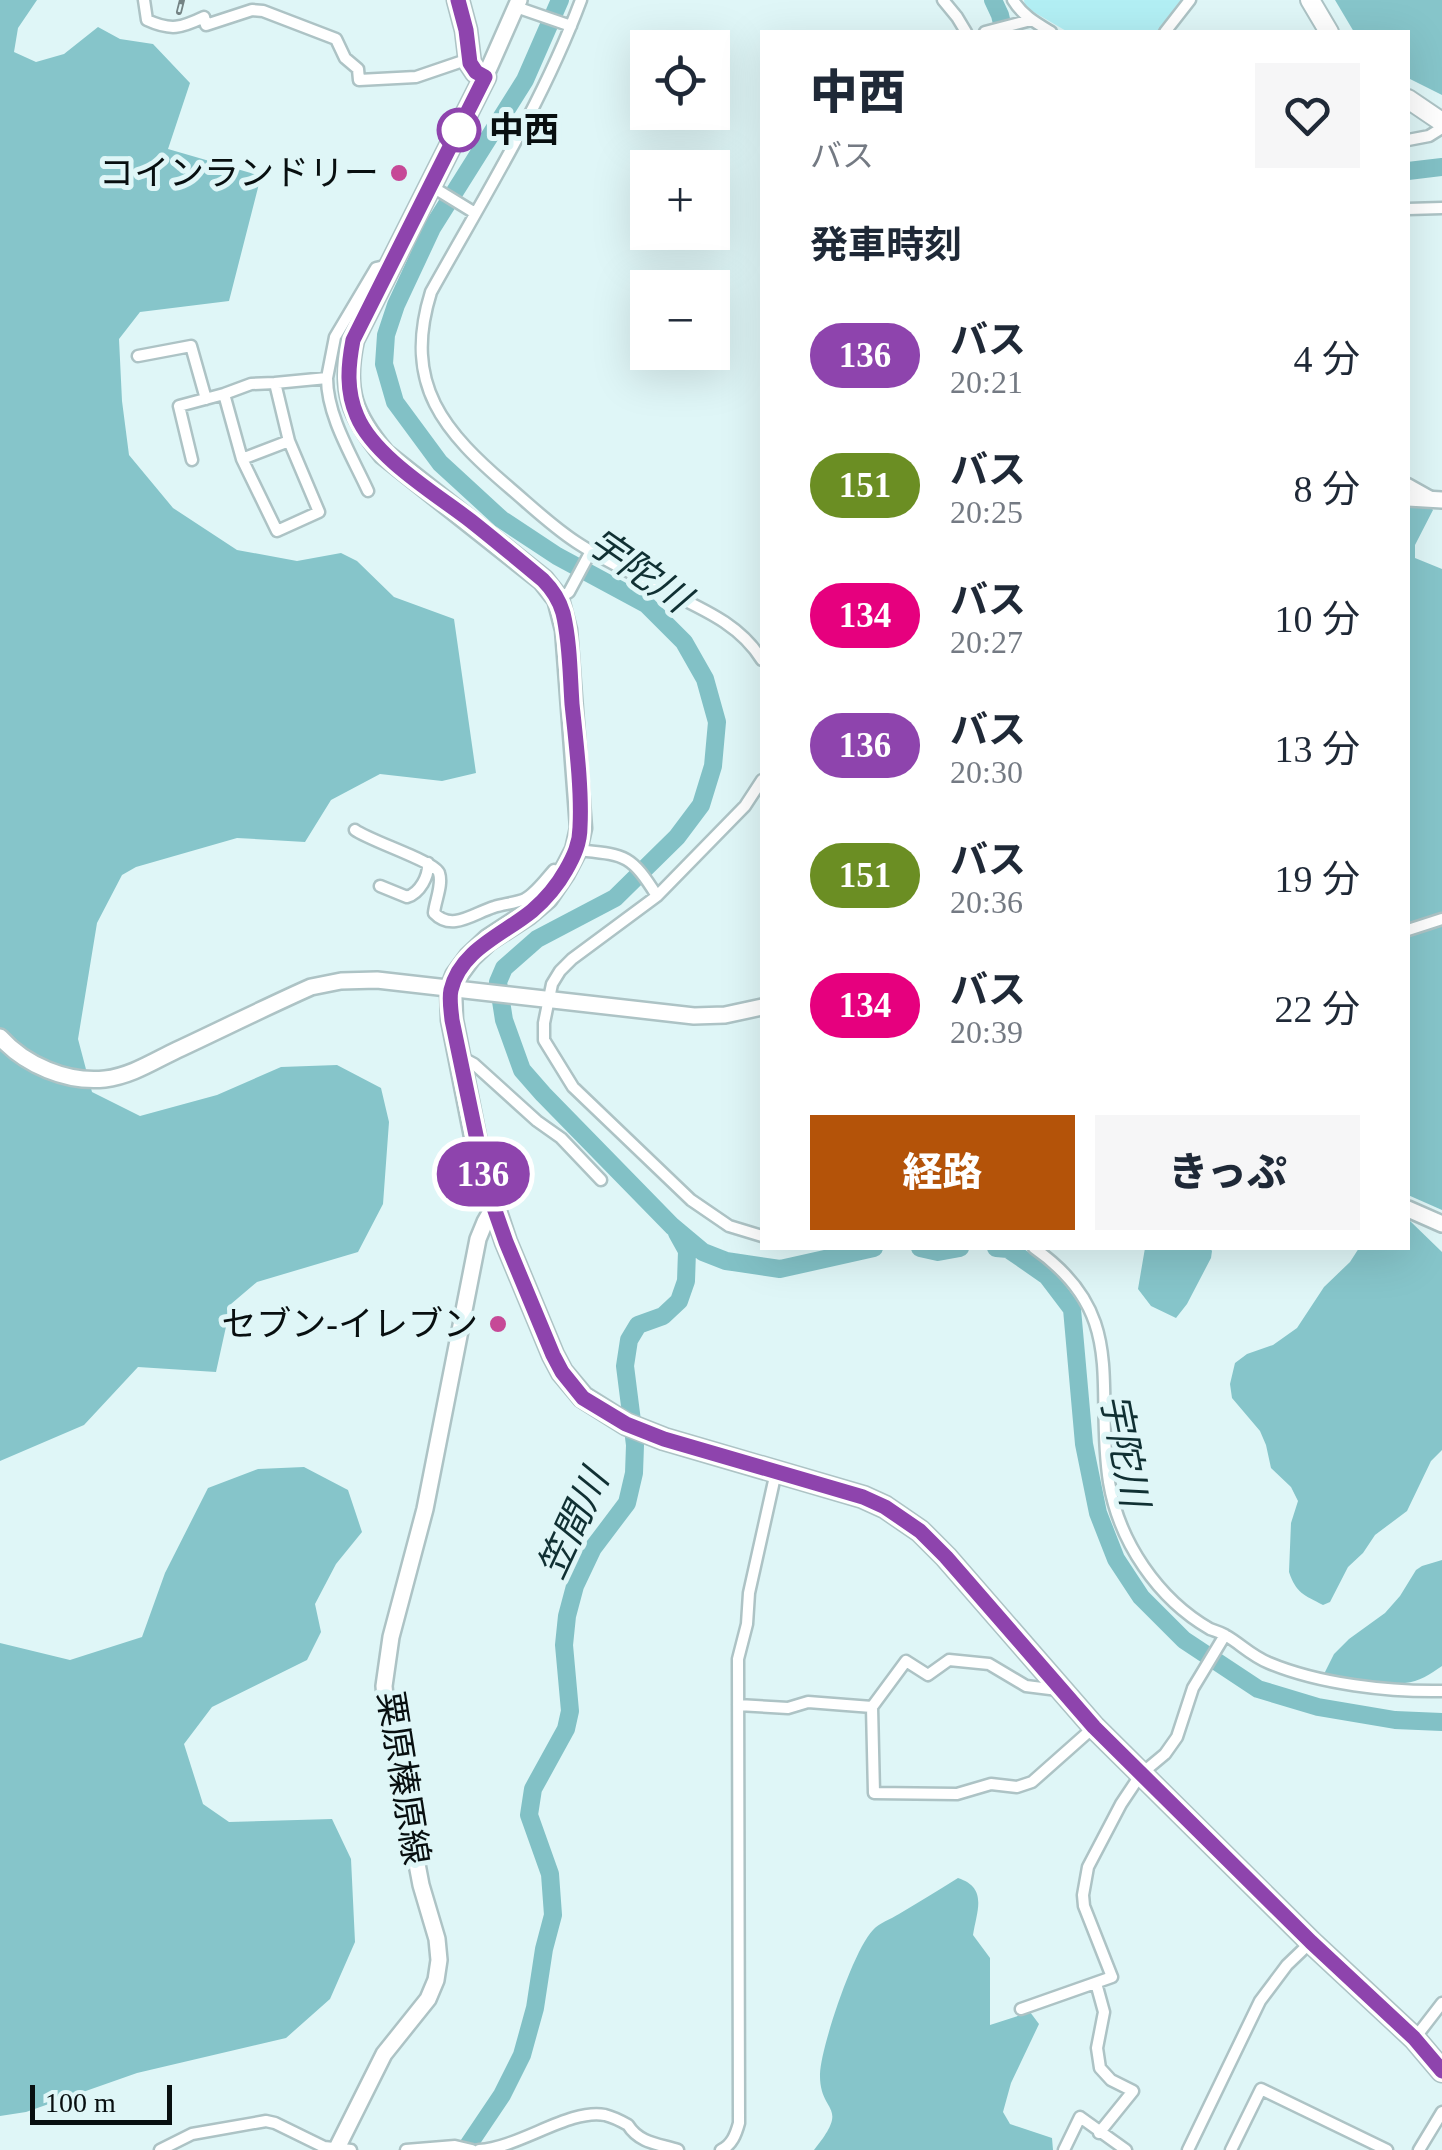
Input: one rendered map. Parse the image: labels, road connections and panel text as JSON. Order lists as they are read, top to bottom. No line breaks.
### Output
{"streets":{"main road":["粟原榛原線"]},"water":["宇陀川","笠間川"],"places":["中西","コインランドリー","セブン-イレブン"],"lines":["bus line 136"],"scale_bar":"100 m","page":{"on_map":"136","map_buttons":["+","−"],"heading":[["中西","バス"],"発車時刻"],"list":[{"mark":"136","name":"バス","note":"20:21","value":"4 分"},{"mark":"151","name":"バス","note":"20:25","value":"8 分"},{"mark":"134","name":"バス","note":"20:27","value":"10 分"},{"mark":"136","name":"バス","note":"20:30","value":"13 分"},{"mark":"151","name":"バス","note":"20:36","value":"19 分"},{"mark":"134","name":"バス","note":"20:39","value":"22 分"}],"buttons":["経路","きっぷ"],"scale":"100 m"}}
